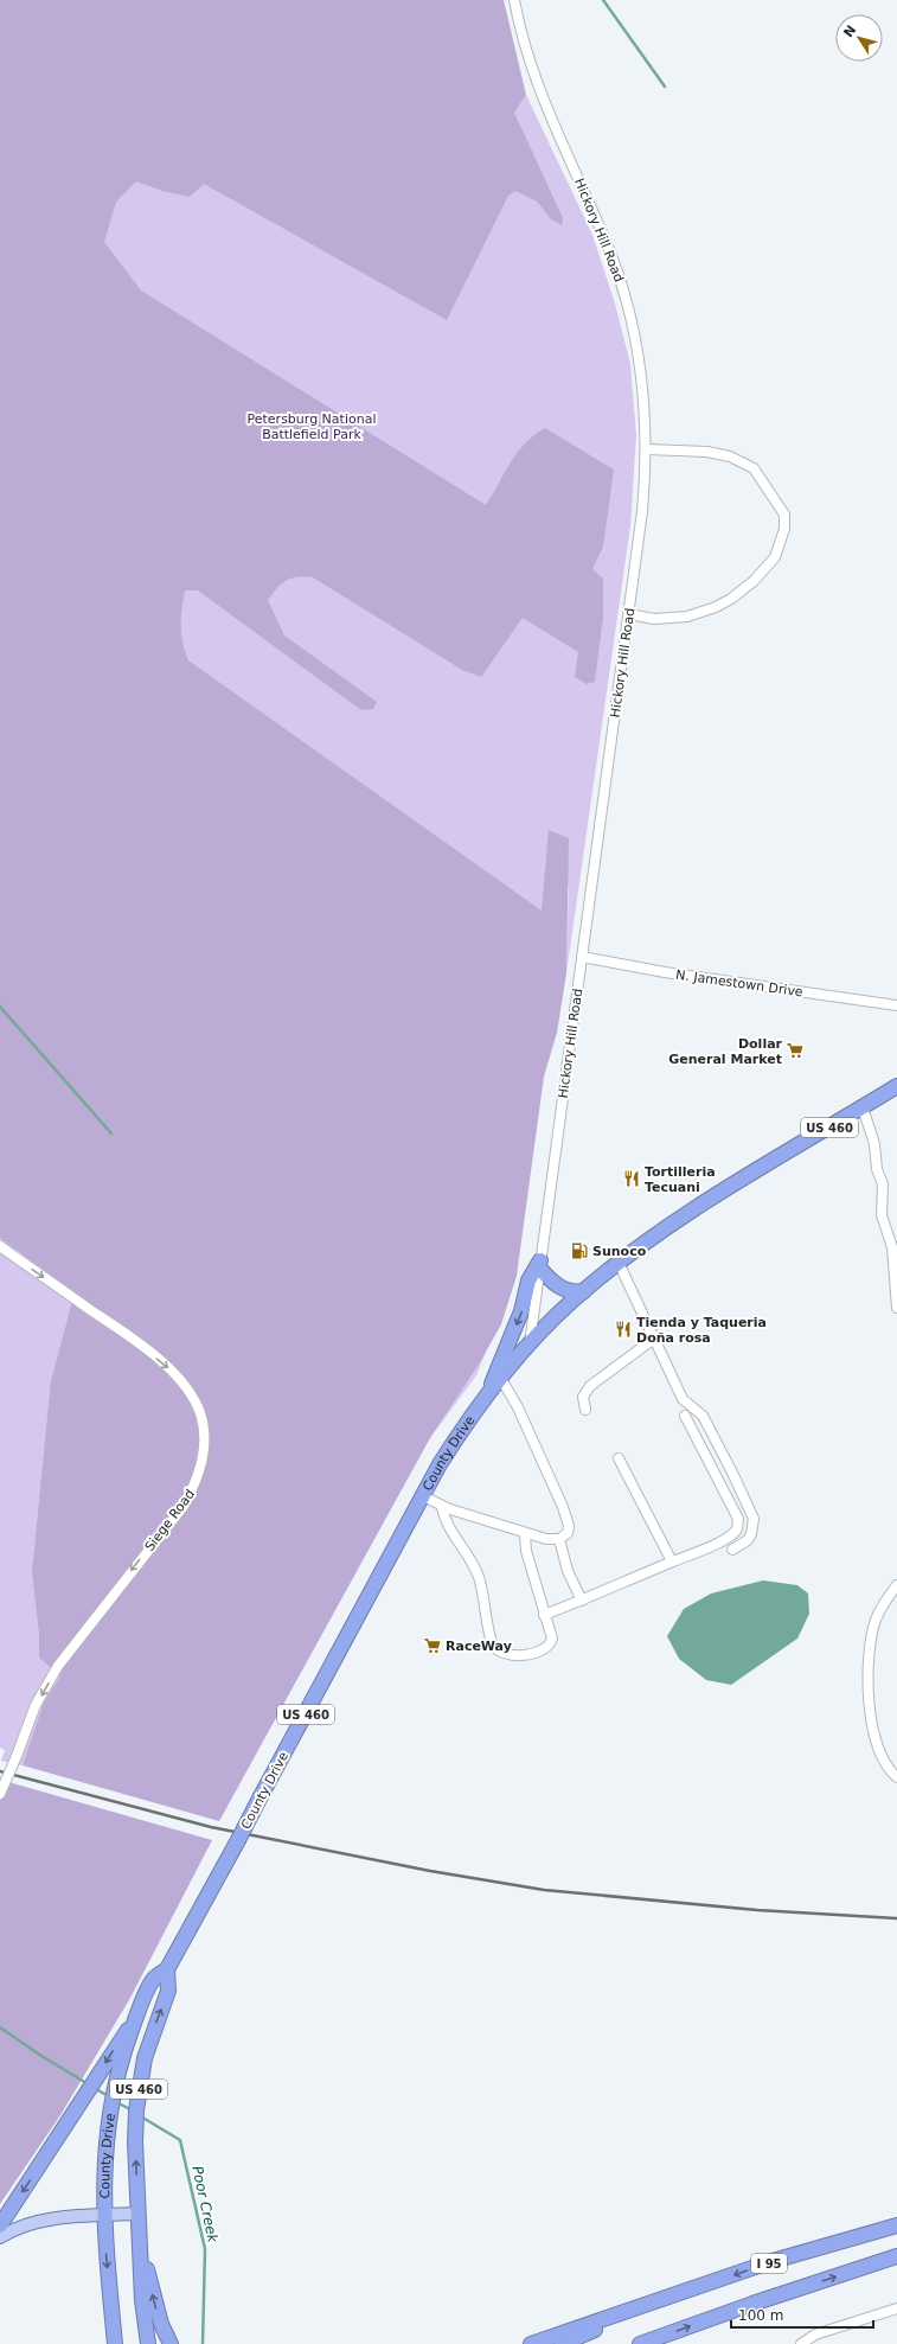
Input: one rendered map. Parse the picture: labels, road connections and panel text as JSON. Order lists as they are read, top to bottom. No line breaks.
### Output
{"streets":{"highway":["US 460","County Drive","I 95"],"street":["Hickory Hill Road","N. Jamestown Drive","Siege Road"]},"crossings":[["Hickory Hill Road","N. Jamestown Drive"],["Hickory Hill Road","County Drive"],["US 460","County Drive"]],"water":["Poor Creek"],"parks":["Petersburg National Battlefield Park"],"places":{"supermarket":["Dollar General Market","RaceWay"],"restaurant":["Tortilleria Tecuani","Tienda y Taqueria Doña rosa"],"fuel station":["Sunoco"]},"scale_bar":"100 m","north":"top left"}
